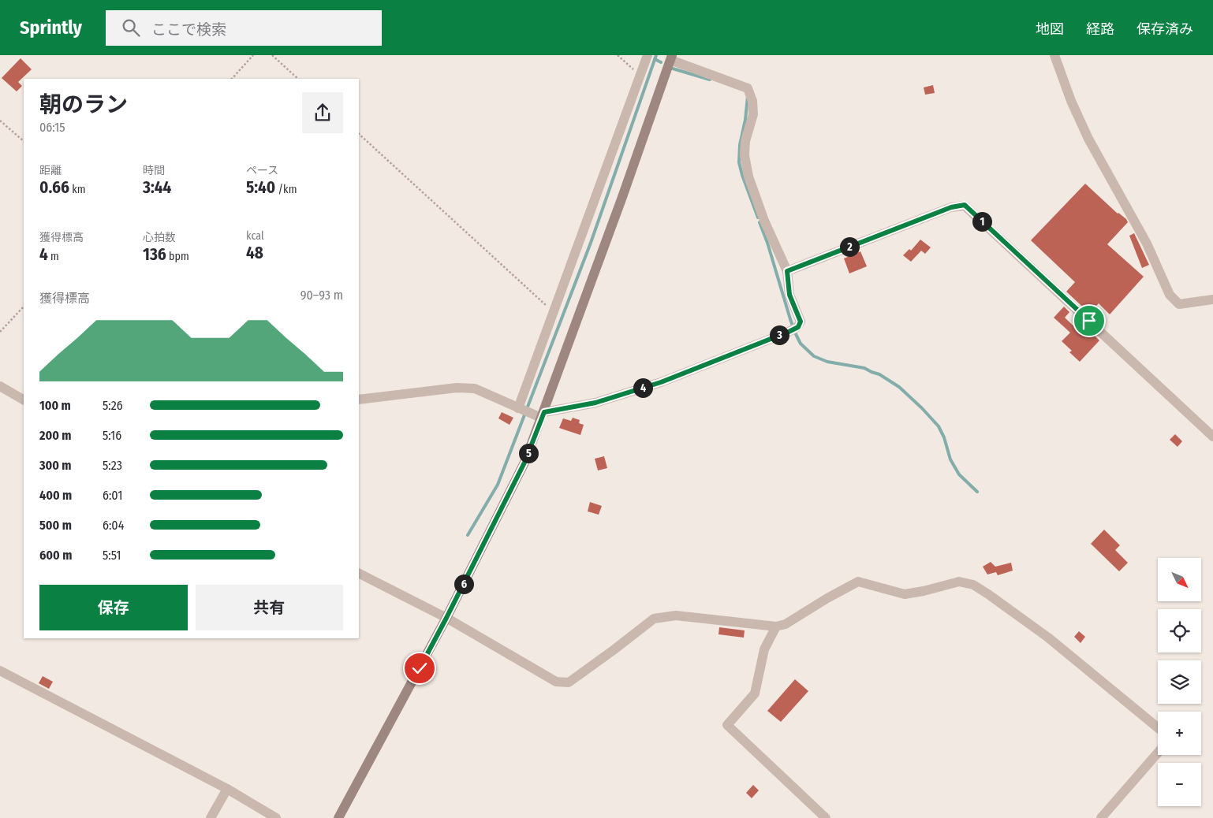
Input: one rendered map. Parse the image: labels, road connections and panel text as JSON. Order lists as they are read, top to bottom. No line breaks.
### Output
{"north":"bottom right","page":{"header":"Sprintly","search":"ここで検索","nav":["地図","経路","保存済み"],"heading":["朝のラン","06:15"],"stats":[["距離","0.66 km"],["時間","3:44"],["ペース","5:40 /km"],["獲得標高","4 m"],["心拍数","136 bpm"],["kcal","48"]],"pins":["1","2","3","4","5","6"],"chart":["獲得標高","90–93 m"],"list":[{"name":"100 m","note":"5:26"},{"name":"200 m","note":"5:16"},{"name":"300 m","note":"5:23"},{"name":"400 m","note":"6:01"},{"name":"500 m","note":"6:04"},{"name":"600 m","note":"5:51"}],"map_buttons":["+","−"],"buttons":["保存","共有"]}}
